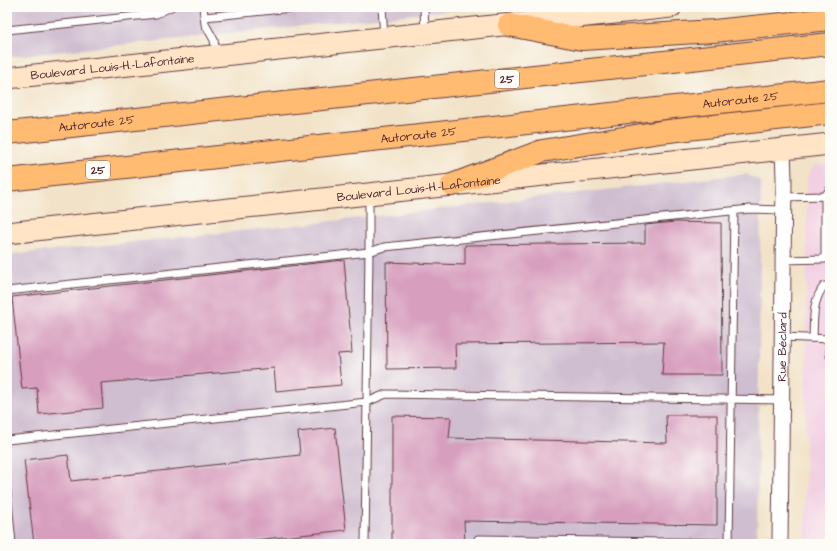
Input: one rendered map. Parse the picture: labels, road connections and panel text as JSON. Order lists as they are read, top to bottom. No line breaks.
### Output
{"streets":{"highway":["25","Autoroute 25"],"main road":["Boulevard Louis-H.-Lafontaine"],"street":["Rue Béclard"]},"crossings":[["Boulevard Louis-H.-Lafontaine","Rue Béclard"]]}
